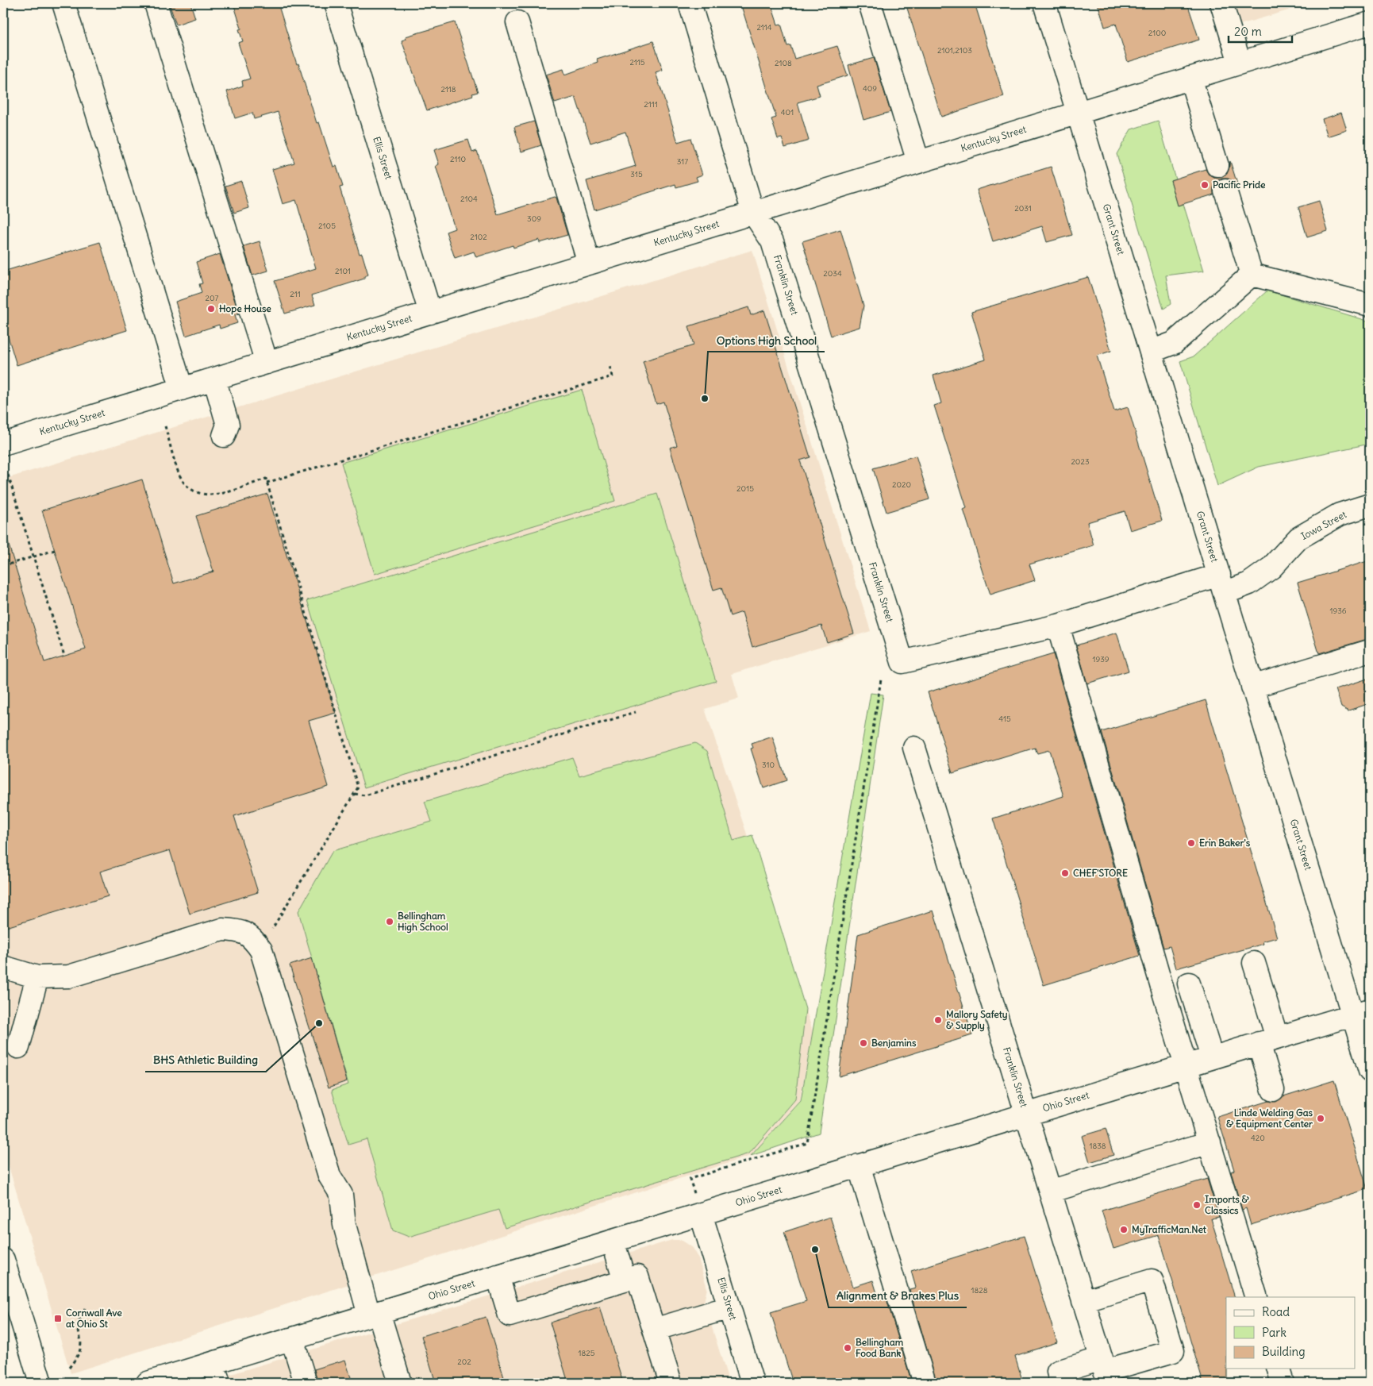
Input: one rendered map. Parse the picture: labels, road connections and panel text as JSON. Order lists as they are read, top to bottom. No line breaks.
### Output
{"streets":{"street":["Kentucky Street","Ellis Street","Grant Street","Franklin Street","Iowa Street","Ohio Street"]},"crossings":[["Kentucky Street","Ellis Street"],["Kentucky Street","Grant Street"],["Kentucky Street","Franklin Street"],["Ellis Street","Ohio Street"],["Grant Street","Iowa Street"],["Grant Street","Ohio Street"],["Franklin Street","Iowa Street"],["Franklin Street","Ohio Street"]],"places":{"other":["Pacific Pride","Hope House","Options High School","Erin Baker's","CHEF'STORE","Bellingham High School","Mallory Safety & Supply","BHS Athletic Building","Benjamins","Linde Welding Gas & Equipment Center","Imports & Classics","MyTrafficMan.Net","Alignment & Brakes Plus","Bellingham Food Bank"],"transit":["Cornwall Ave at Ohio St"]},"house_numbers":["2114","2100","2101,2103","2115","2108","409","2118","2111","401","2110","317","315","2104","2031","309","2105","2102","2101","2034","211","207","2023","2020","2015","1936","1939","415","310","420","1838","1828","1825","202"],"legend":["Road","Park","Building"],"scale_bar":"20 m"}
